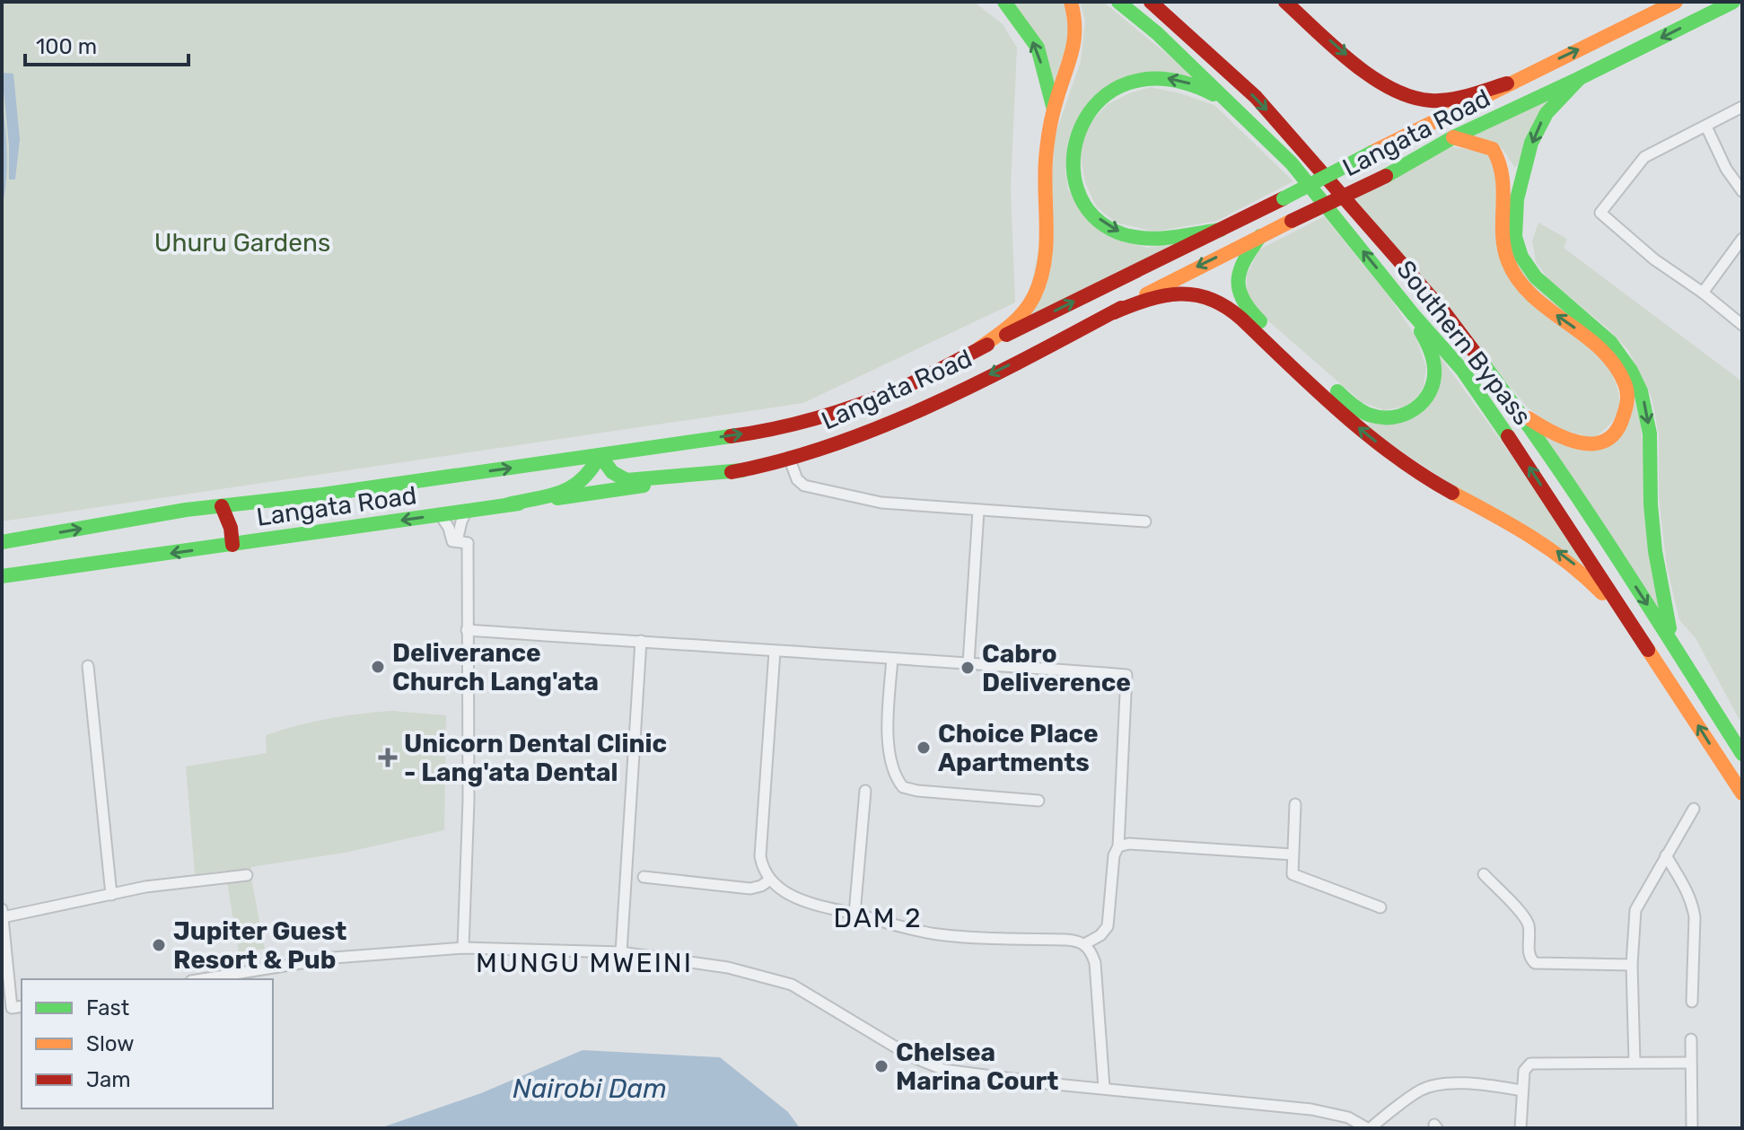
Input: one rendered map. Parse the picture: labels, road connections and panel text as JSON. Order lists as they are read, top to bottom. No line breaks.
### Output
{"streets":{"main road":["Langata Road","Southern Bypass"]},"districts":["DAM 2","MUNGU MWEINI"],"water":["Nairobi Dam"],"parks":["Uhuru Gardens"],"places":{"other":["Deliverance Church Lang'ata","Cabro Deliverence","Choice Place Apartments","Jupiter Guest Resort & Pub","Chelsea Marina Court"],"health":["Unicorn Dental Clinic - Lang'ata Dental"]},"legend":["Fast","Slow","Jam"],"scale_bar":"100 m"}
